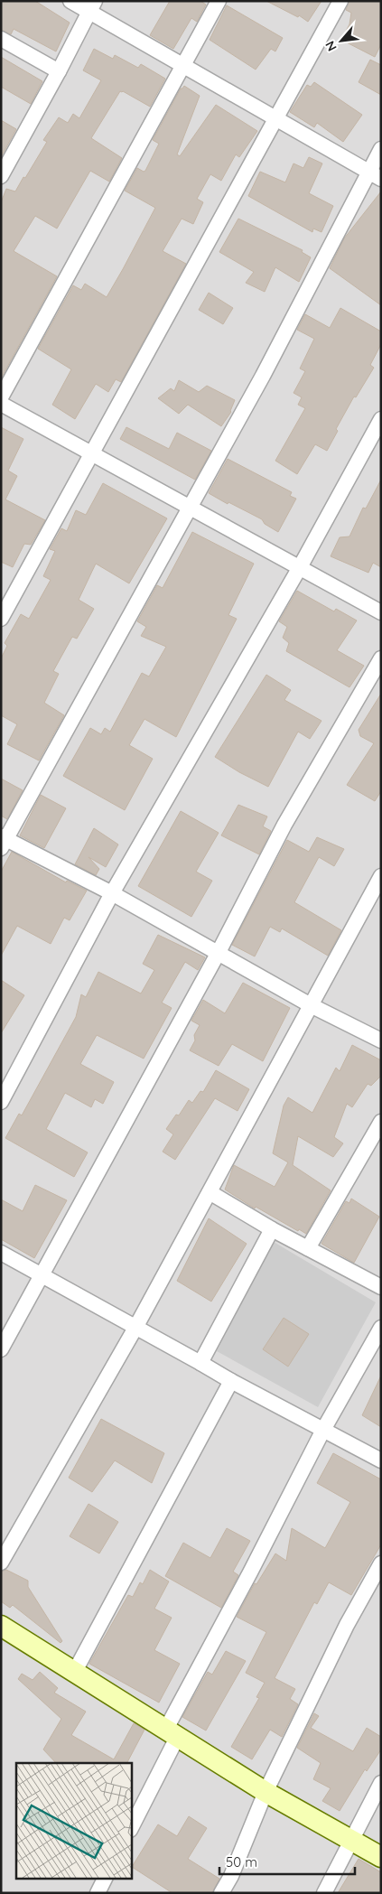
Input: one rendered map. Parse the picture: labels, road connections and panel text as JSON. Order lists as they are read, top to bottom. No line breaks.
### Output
{"scale_bar":"50 m","north":"bottom left"}
